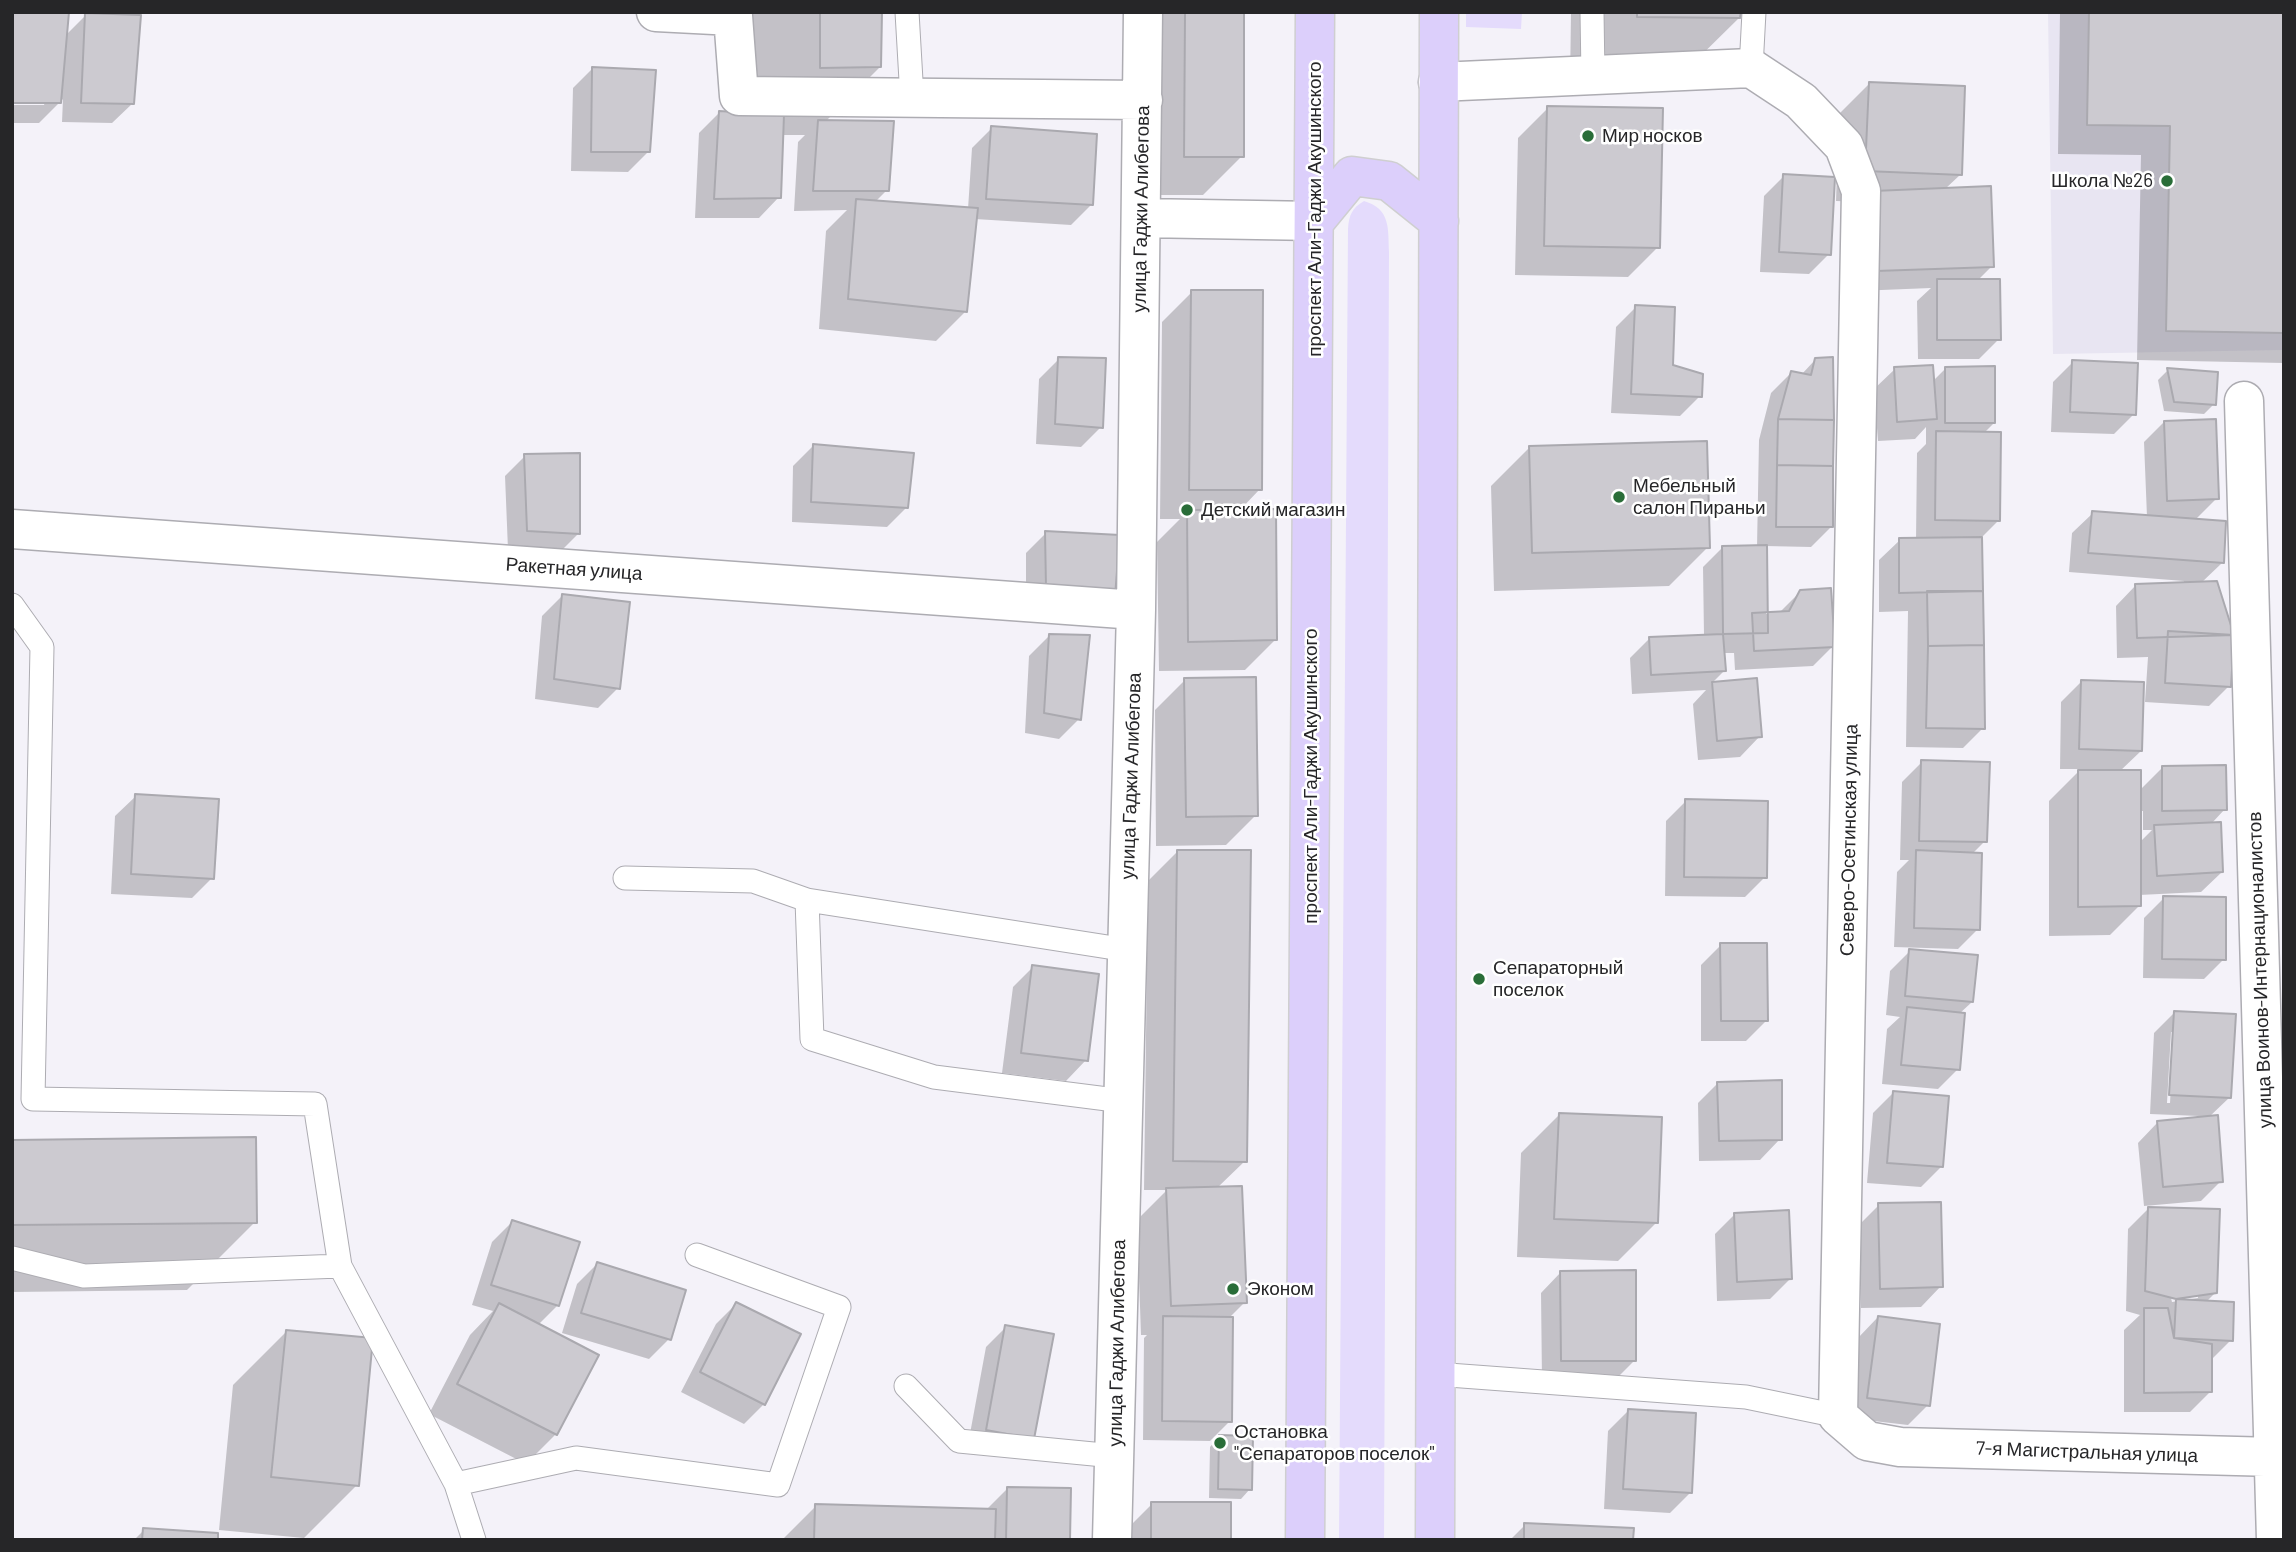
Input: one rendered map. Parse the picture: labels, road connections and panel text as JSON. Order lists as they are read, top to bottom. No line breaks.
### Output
{"streets":{"main road":["проспект Али-Гаджи Акушинского"],"street":["улица Гаджи Алибегова","Ракетная улица","Северо-Осетинская улица","улица Воинов-Интернационалистов","7-я Магистральная улица"]},"crossings":[["улица Гаджи Алибегова","Ракетная улица"],["Северо-Осетинская улица","7-я Магистральная улица"],["улица Воинов-Интернационалистов","7-я Магистральная улица"]],"places":["Мир носков","Школа №26","Мебельный салон Пираньи","Детский магазин","Сепараторный поселок","Эконом","Остановка \"Сепараторов поселок\""]}
